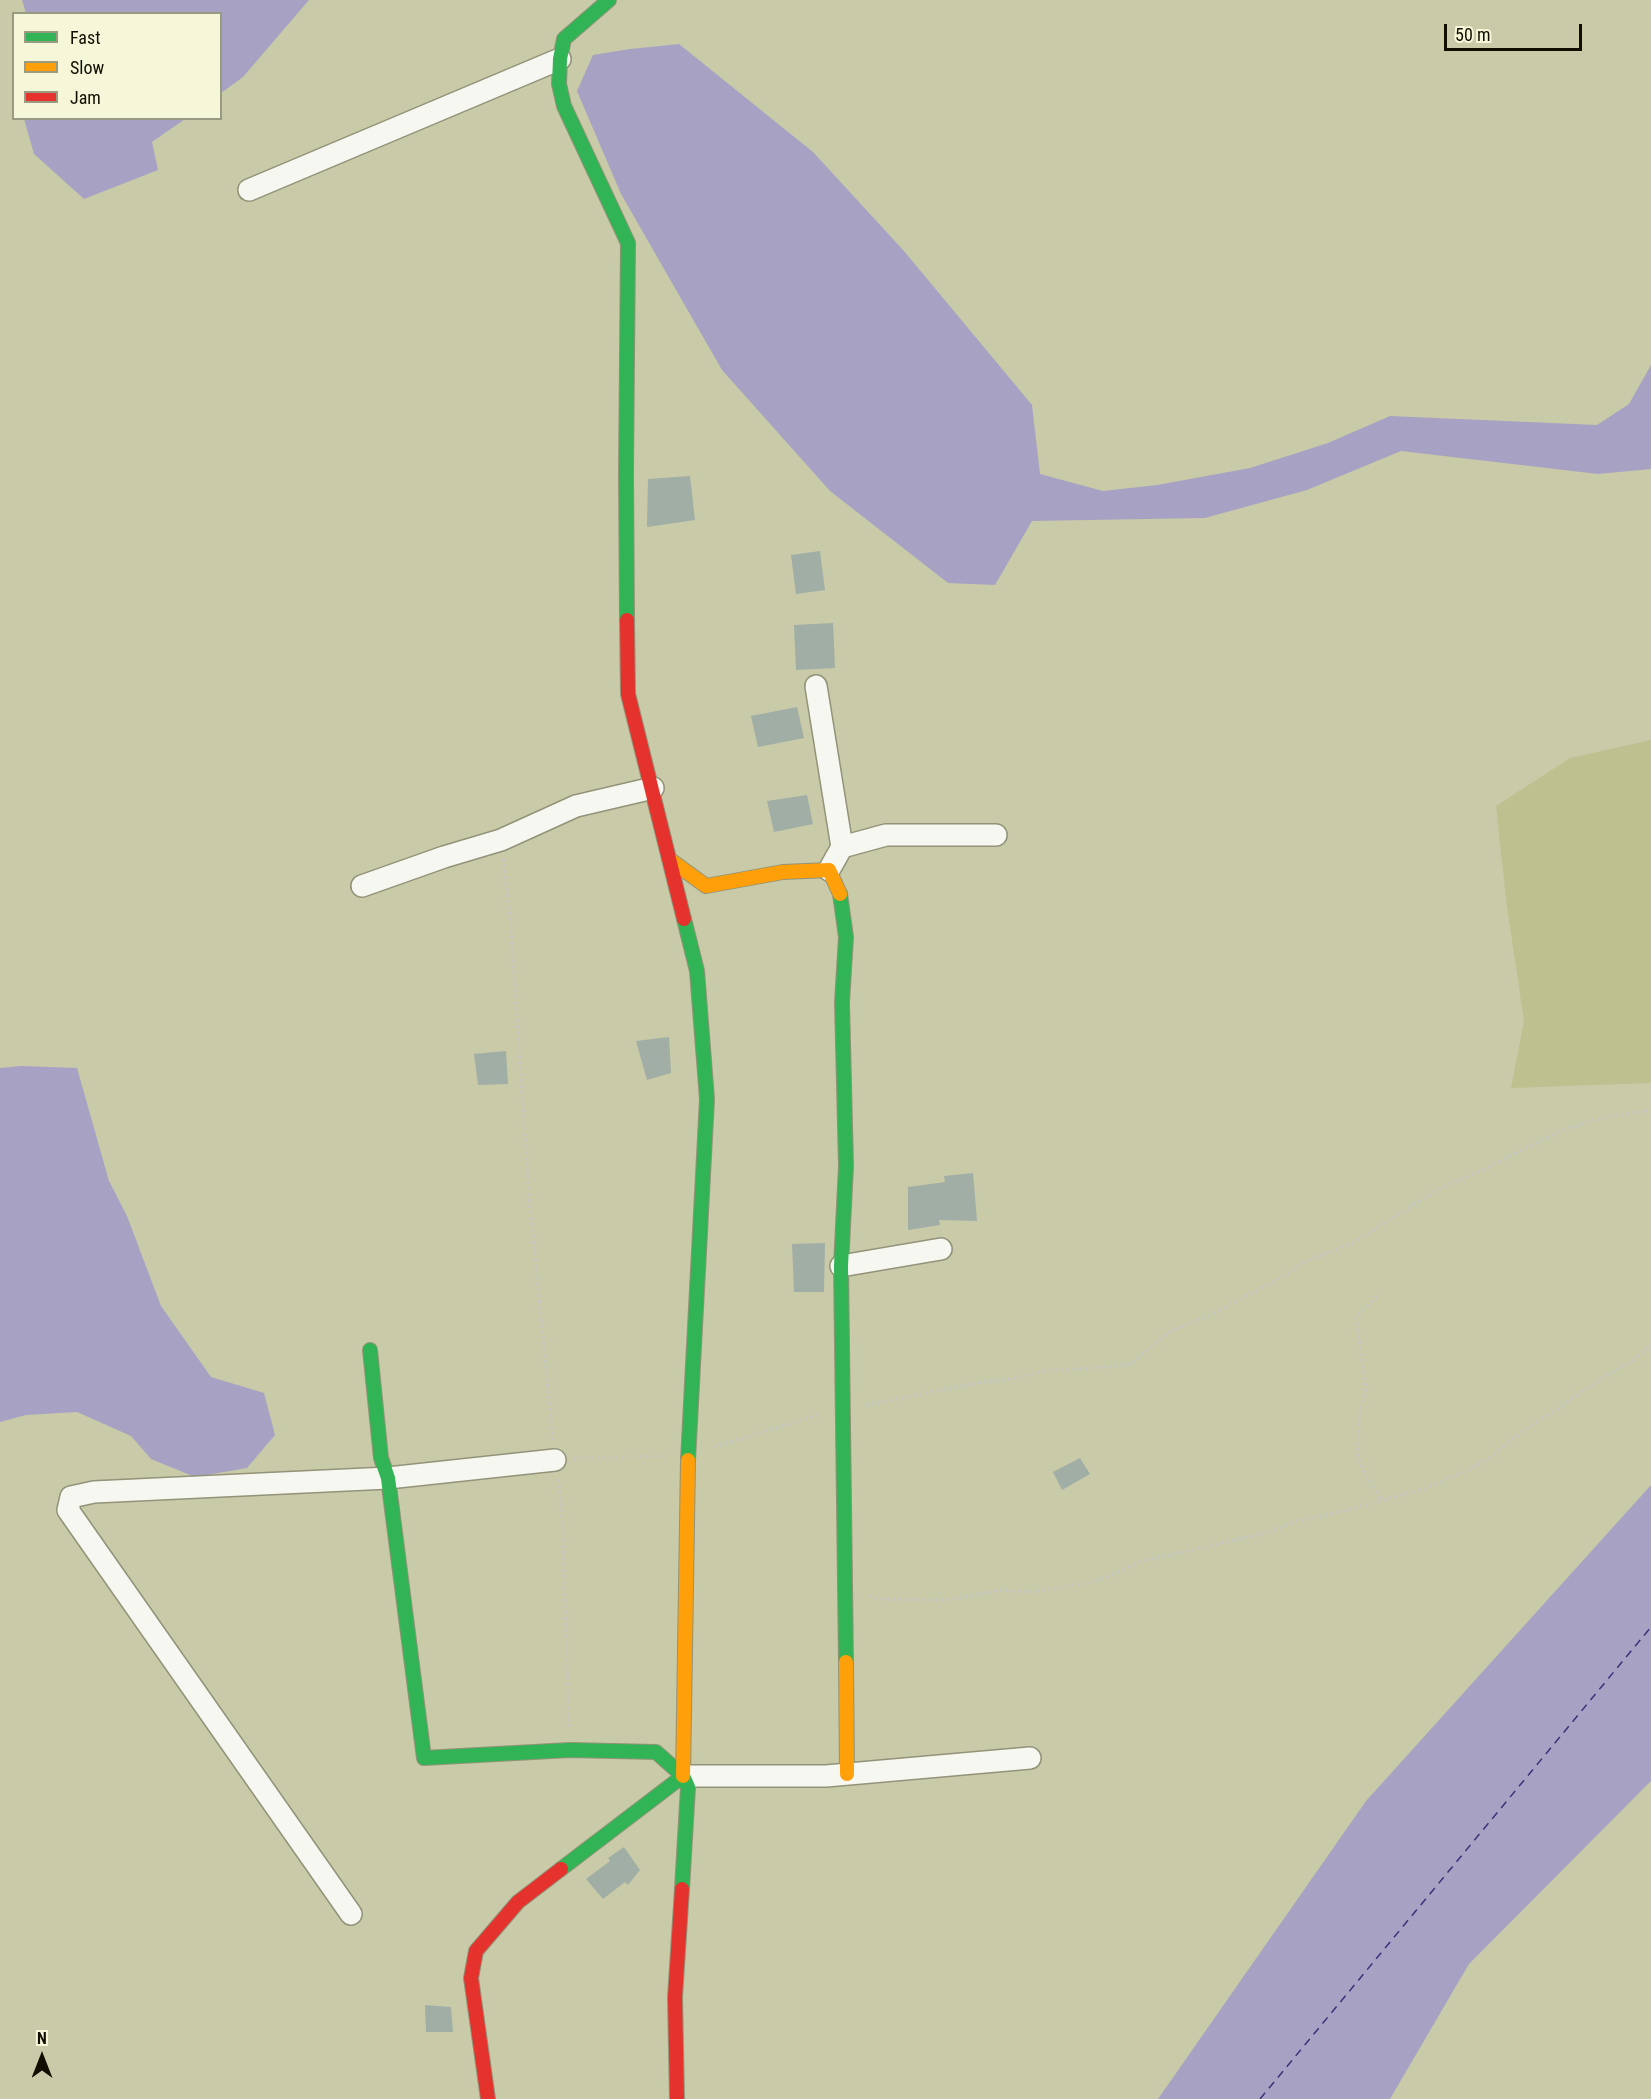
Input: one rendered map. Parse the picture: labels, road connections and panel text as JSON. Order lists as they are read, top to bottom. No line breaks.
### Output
{"legend":["Fast","Slow","Jam"],"scale_bar":"50 m","north":"top"}
